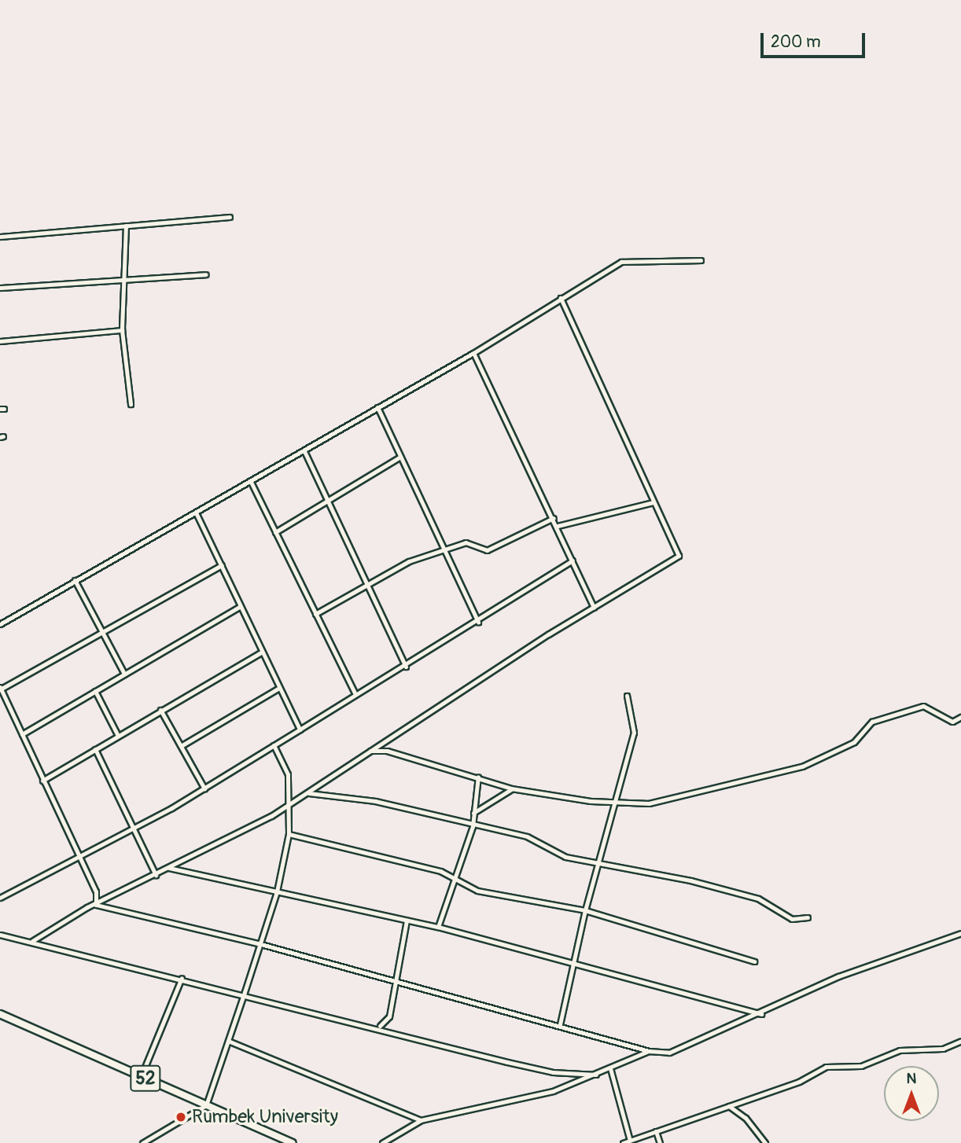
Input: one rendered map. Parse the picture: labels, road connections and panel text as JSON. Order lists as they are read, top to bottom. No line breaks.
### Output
{"streets":{"main road":["52"]},"places":["Rumbek University"],"scale_bar":"200 m","north":"top"}
